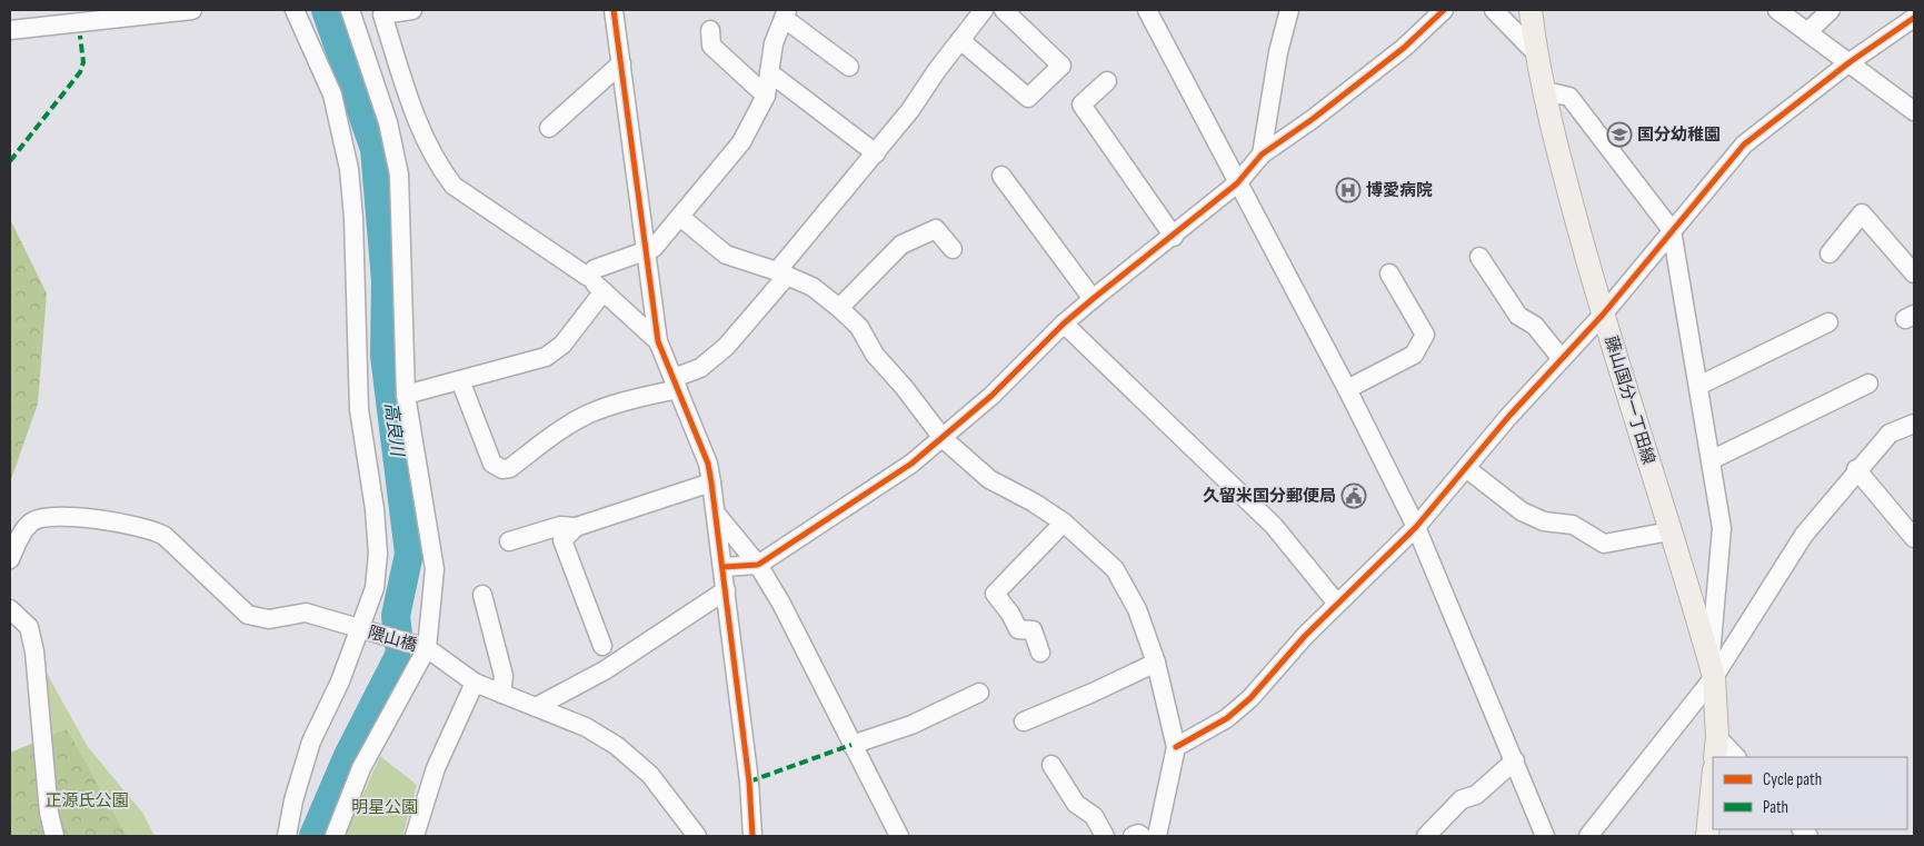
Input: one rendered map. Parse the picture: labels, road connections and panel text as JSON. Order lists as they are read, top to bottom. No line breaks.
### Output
{"streets":{"main road":["藤山国分一丁田線"],"street":["隈山橋"]},"water":["高良川"],"parks":["正源氏公園","明星公園"],"places":{"school or university":["国分幼稚園"],"hospital":["博愛病院"],"public building":["久留米国分郵便局"]},"legend":["Cycle path","Path"]}
